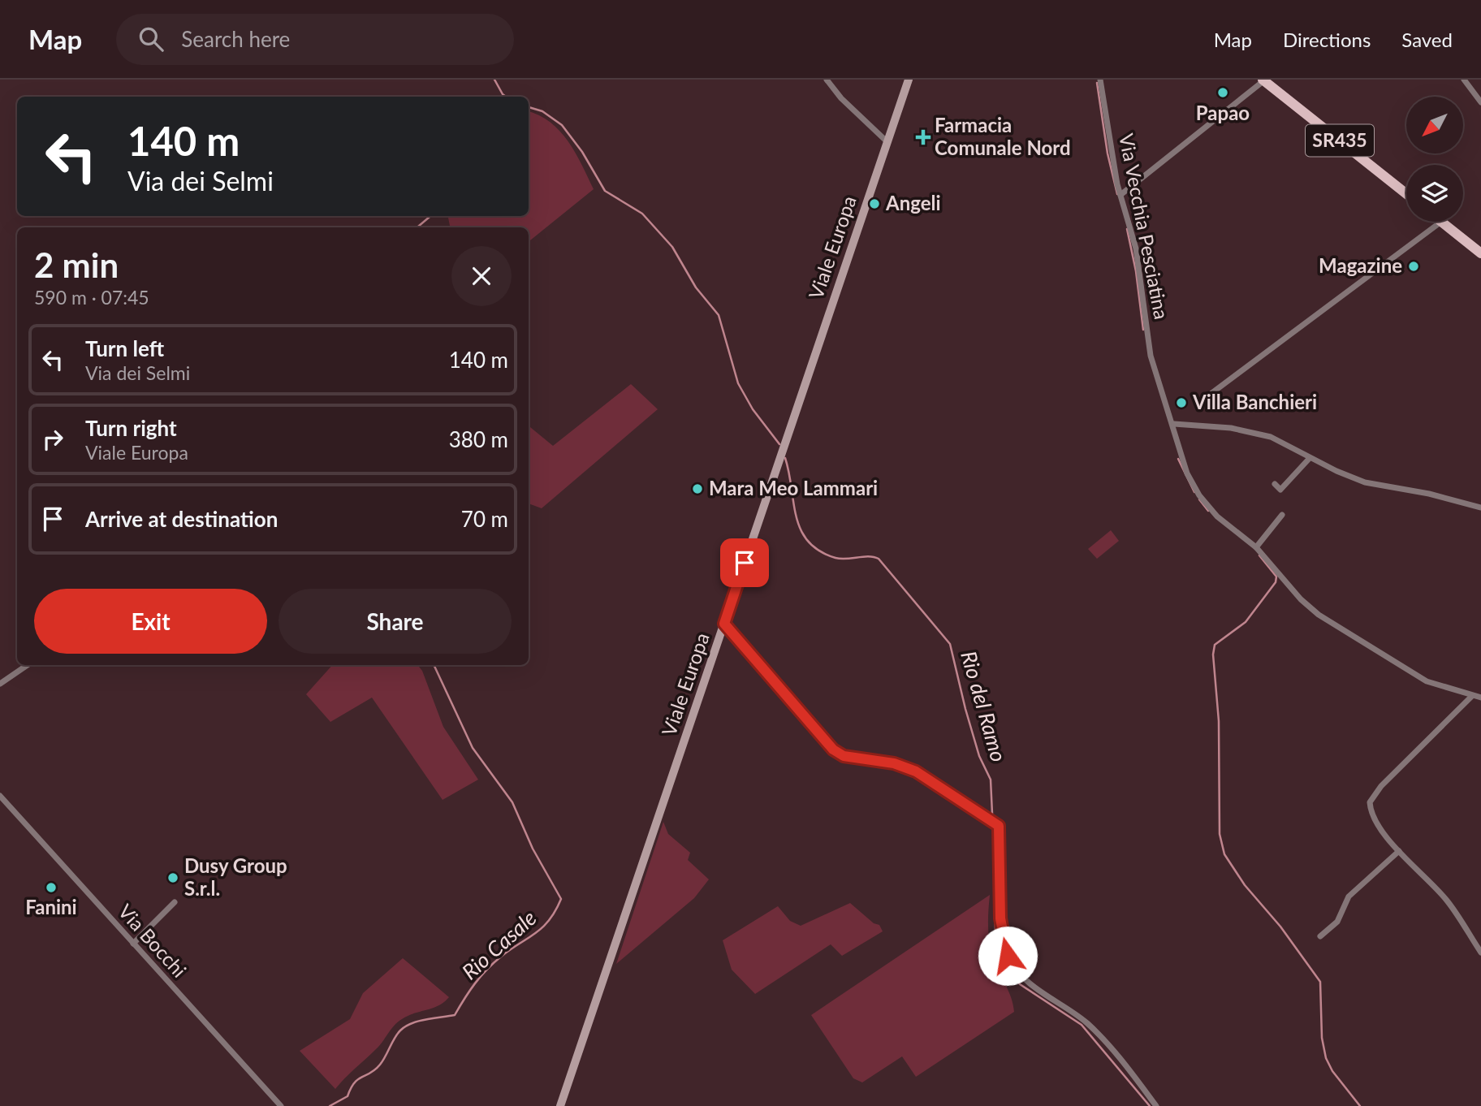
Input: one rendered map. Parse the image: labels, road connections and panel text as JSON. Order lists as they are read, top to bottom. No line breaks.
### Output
{"streets":{"main road":["SR435","Viale Europa"],"street":["Via Vecchia Pesciatina","Via Bocchi"]},"water":["Rio del Ramo","Rio Casale"],"places":{"other":["Papao","Angeli","Magazine","Villa Banchieri","Mara Meo Lammari","Dusy Group S.r.l.","Fanini"],"health":["Farmacia Comunale Nord"]},"north":"bottom left","page":{"header":"Map","search":"Search here","nav":["Map","Directions","Saved"],"turn":["140 m","Via dei Selmi"],"heading":["2 min","590 m · 07:45"],"list":[{"name":"Turn left","note":"Via dei Selmi","value":"140 m"},{"name":"Turn right","note":"Viale Europa","value":"380 m"},{"name":"Arrive at destination","value":"70 m"}],"buttons":["Exit","Share"]}}
